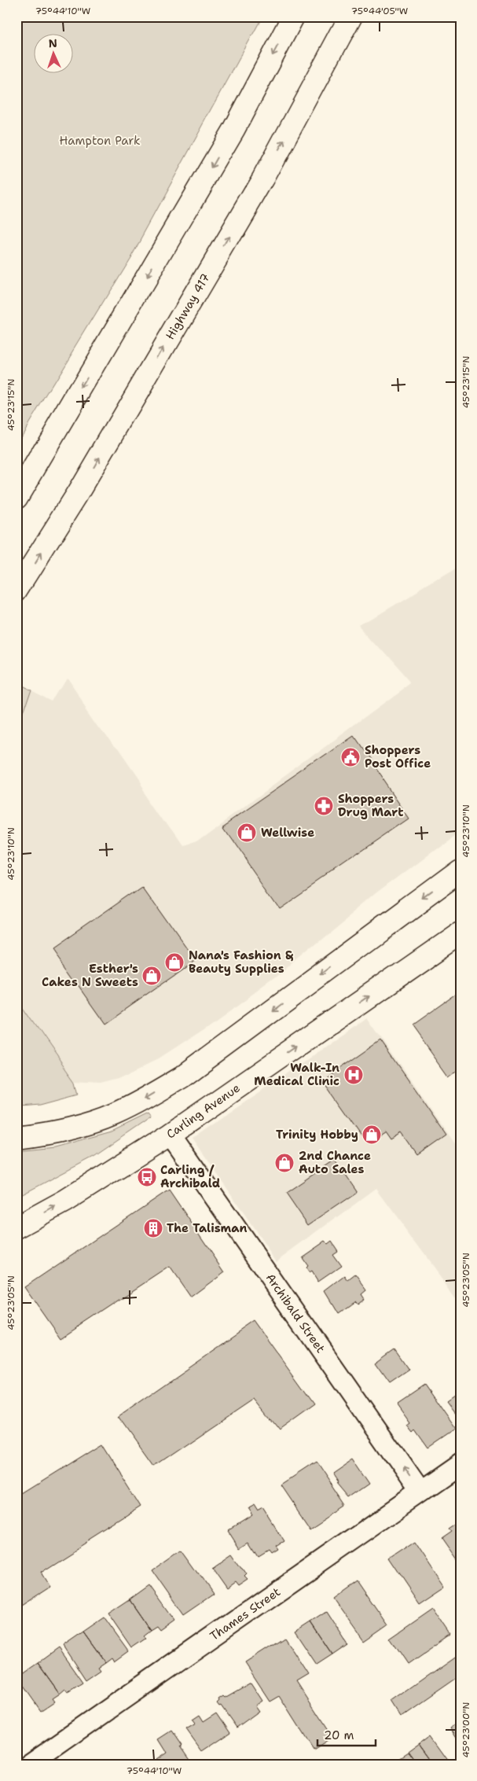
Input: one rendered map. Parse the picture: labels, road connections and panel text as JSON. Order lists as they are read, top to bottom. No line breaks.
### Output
{"streets":{"main road":["Highway 417","Carling Avenue"],"street":["Archibald Street","Thames Street"]},"crossings":[["Carling Avenue","Archibald Street"],["Archibald Street","Thames Street"]],"one_way":["Archibald Street"],"parks":["Hampton Park"],"places":{"public building":["Shoppers Post Office"],"pharmacy":["Shoppers Drug Mart"],"shop":["Wellwise","Nana's Fashion & Beauty Supplies","Esther's Cakes N Sweets","Trinity Hobby","2nd Chance Auto Sales"],"hospital":["Walk-In Medical Clinic"],"bus stop":["Carling / Archibald"],"building":["The Talisman"]},"scale_bar":"20 m","north":"top","coordinates":["75°44'10\"W","75°44'05\"W","45°23'15\"N","45°23'10\"N","45°23'05\"N","45°23'00\"N"]}
